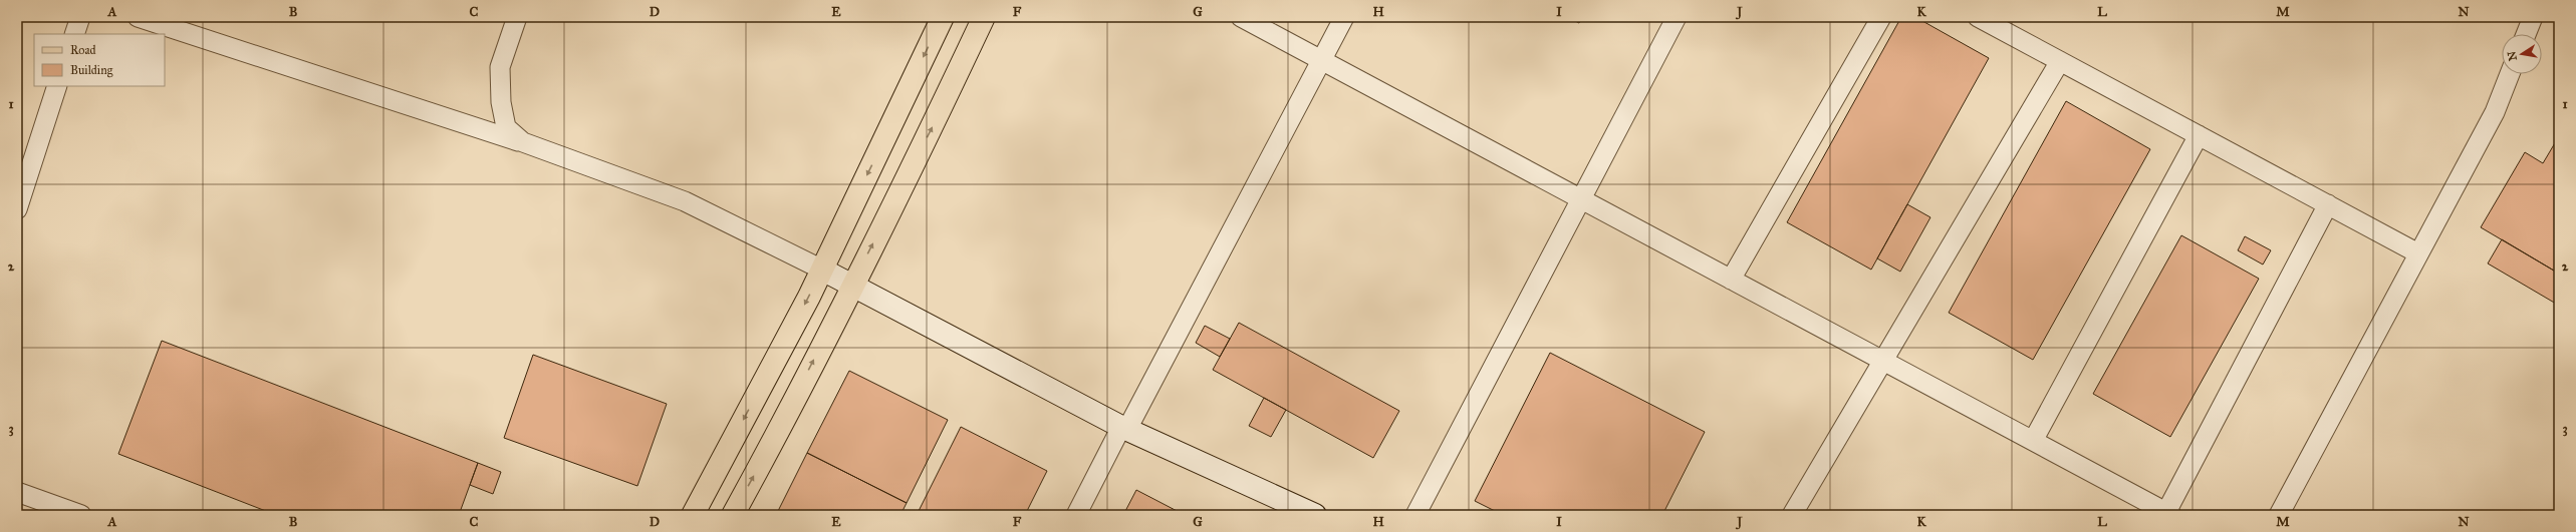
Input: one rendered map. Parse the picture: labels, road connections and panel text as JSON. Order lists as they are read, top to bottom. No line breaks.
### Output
{"legend":["Road","Building"],"north":"left","grid":{"columns":["A","B","C","D","E","F","G","H","I","J","K","L","M","N"],"rows":["1","2","3"]}}
